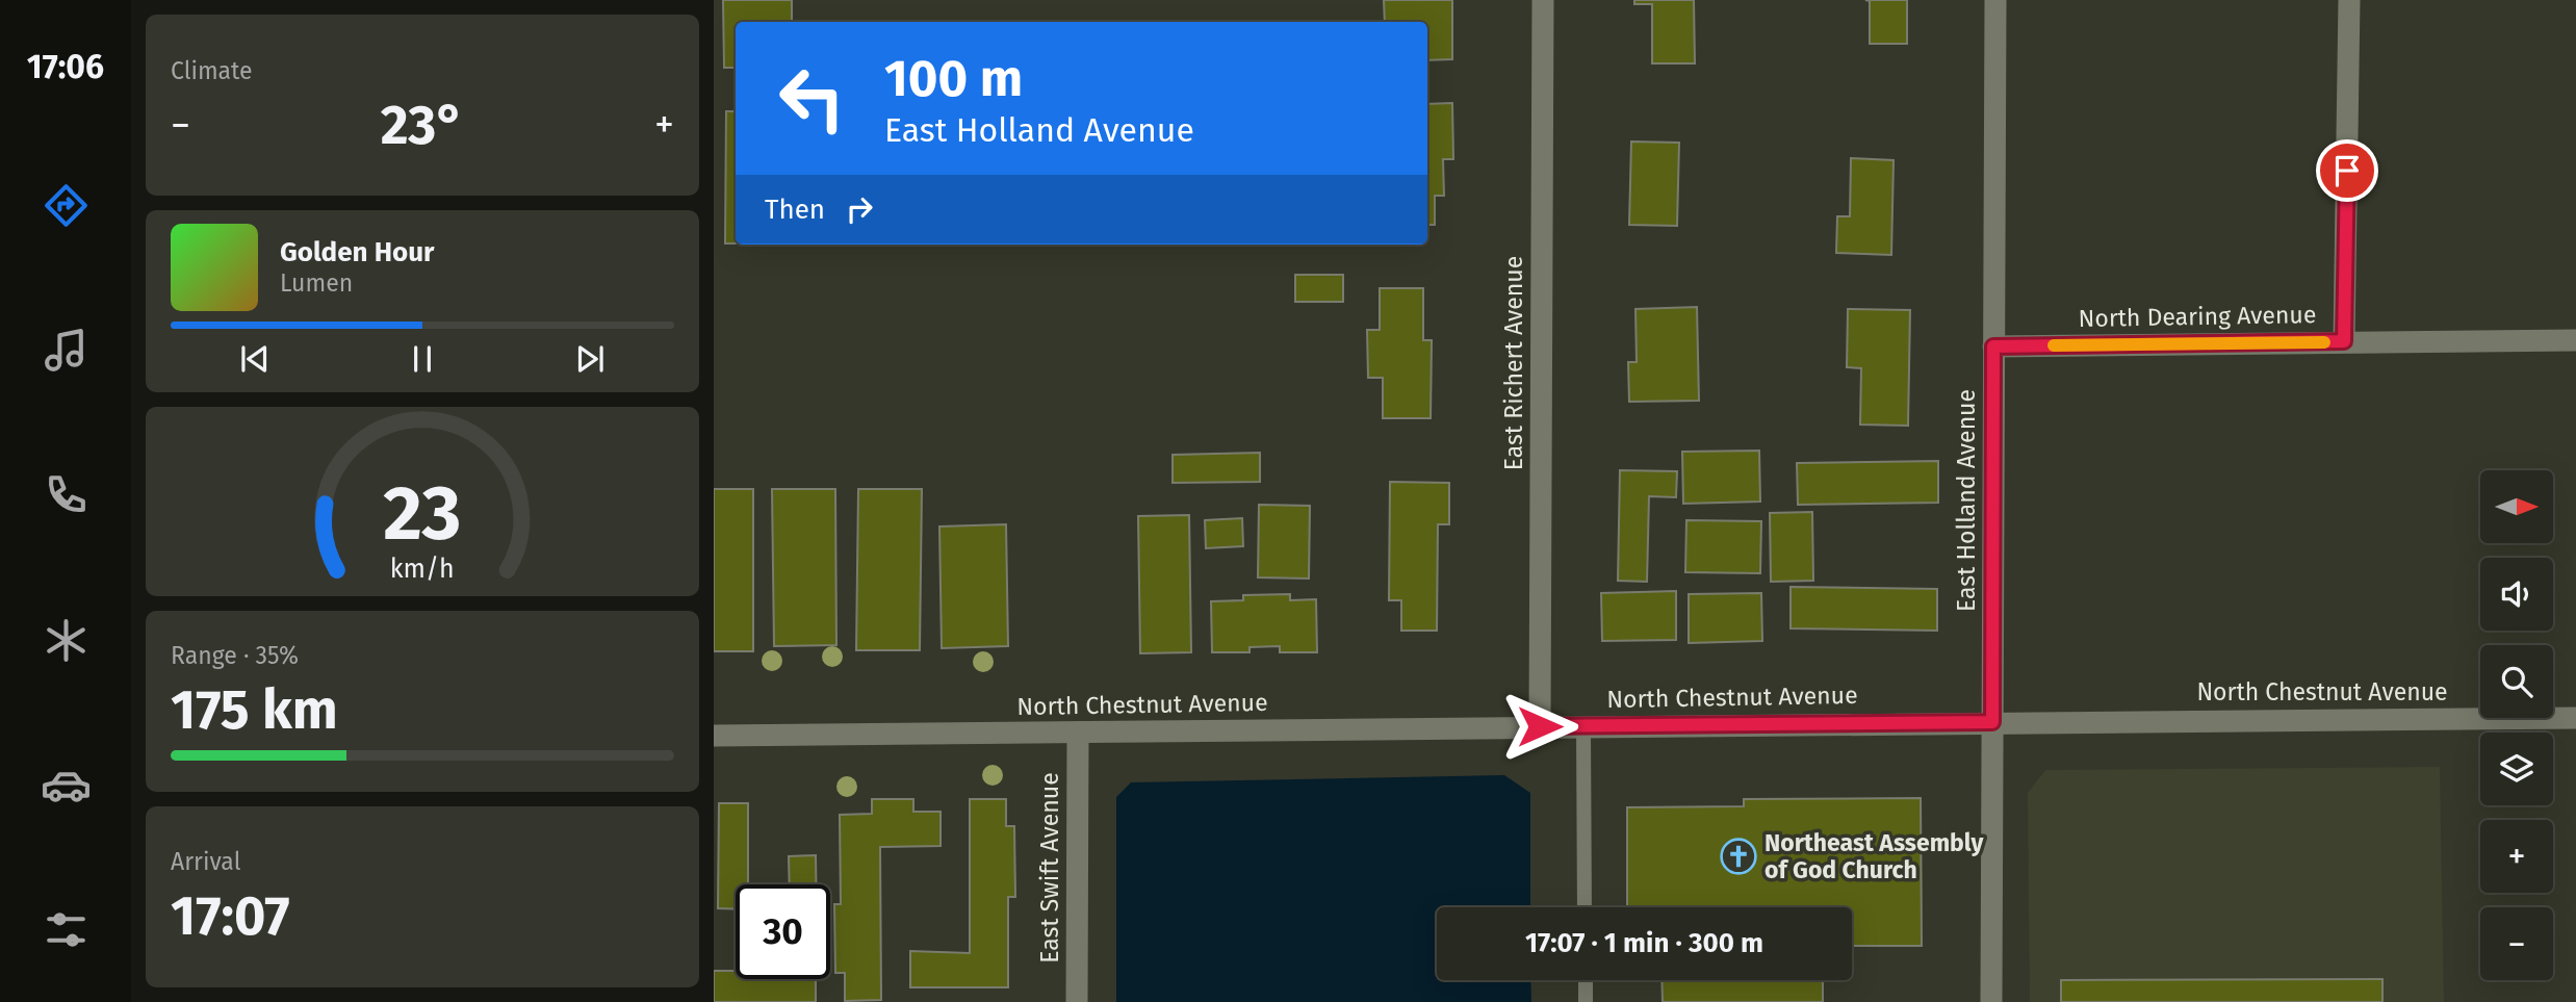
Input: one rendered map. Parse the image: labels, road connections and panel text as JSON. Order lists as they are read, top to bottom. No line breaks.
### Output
{"streets":{"street":["North Dearing Avenue","East Richert Avenue","East Holland Avenue","North Chestnut Avenue","East Swift Avenue"]},"crossings":[["North Dearing Avenue","East Holland Avenue"],["East Richert Avenue","North Chestnut Avenue"],["East Holland Avenue","North Chestnut Avenue"],["North Chestnut Avenue","East Swift Avenue"]],"places":{"church":["Northeast Assembly of God Church"]},"north":"right","page":{"tabs":"17:06","tile":["Climate",["Range · 35%","175 km"],["Arrival","17:07"]],"turn":["100 m","East Holland Avenue"],"heat":["−","23°","+"],"then":"Then","song":["Golden Hour","Lumen"],"map_buttons":["+","−"],"limit":"30","trip":"17:07 · 1 min · 300 m","gauge":["23","km/h"]}}
